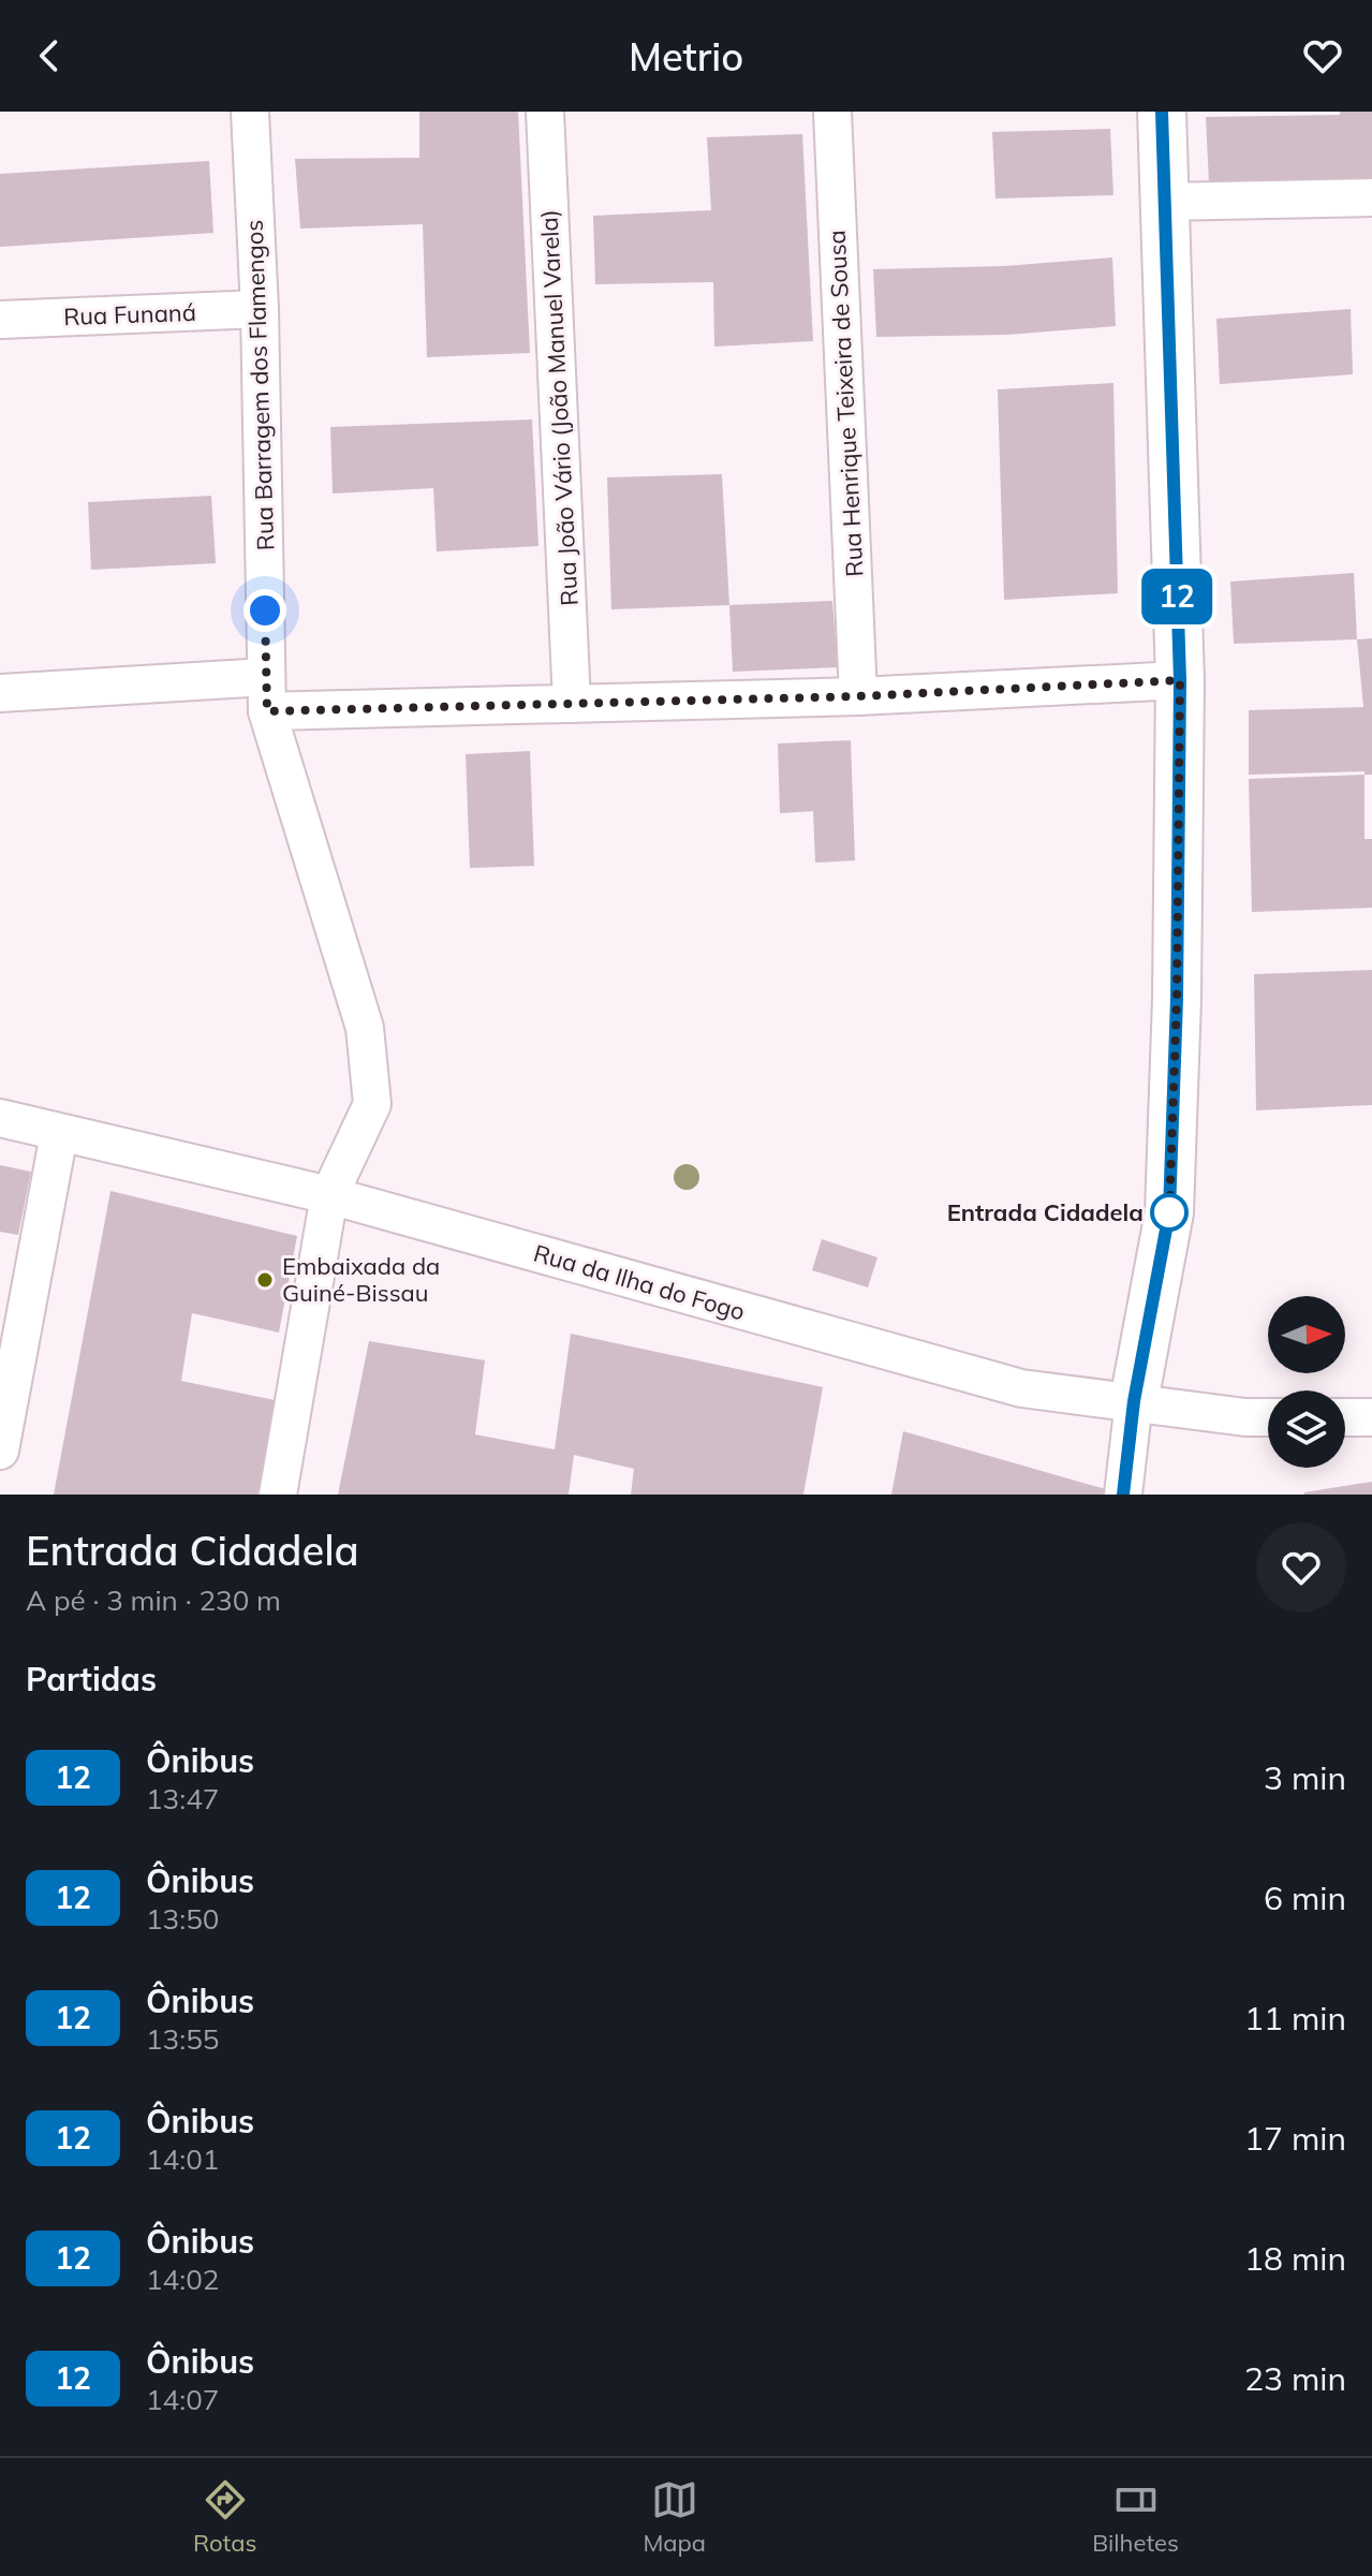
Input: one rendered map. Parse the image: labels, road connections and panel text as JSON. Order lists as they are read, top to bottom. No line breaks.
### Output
{"streets":{"street":["Rua Funaná","Rua Barragem dos Flamengos","Rua Henrique Teixeira de Sousa","Rua João Vário (João Manuel Varela)","Rua da Ilha do Fogo"]},"crossings":[["Rua Funaná","Rua Barragem dos Flamengos"],["Rua Barragem dos Flamengos","Rua da Ilha do Fogo"]],"places":["Entrada Cidadela","Embaixada da Guiné-Bissau"],"lines":["bus line 12"],"north":"right","page":{"header":"Metrio","on_map":"12","heading":[["Entrada Cidadela","A pé · 3 min · 230 m"],"Partidas"],"list":[{"mark":"12","name":"Ônibus","note":"13:47","value":"3 min"},{"mark":"12","name":"Ônibus","note":"13:50","value":"6 min"},{"mark":"12","name":"Ônibus","note":"13:55","value":"11 min"},{"mark":"12","name":"Ônibus","note":"14:01","value":"17 min"},{"mark":"12","name":"Ônibus","note":"14:02","value":"18 min"},{"mark":"12","name":"Ônibus","note":"14:07","value":"23 min"}],"tabs":["Rotas","Mapa","Bilhetes"]}}
